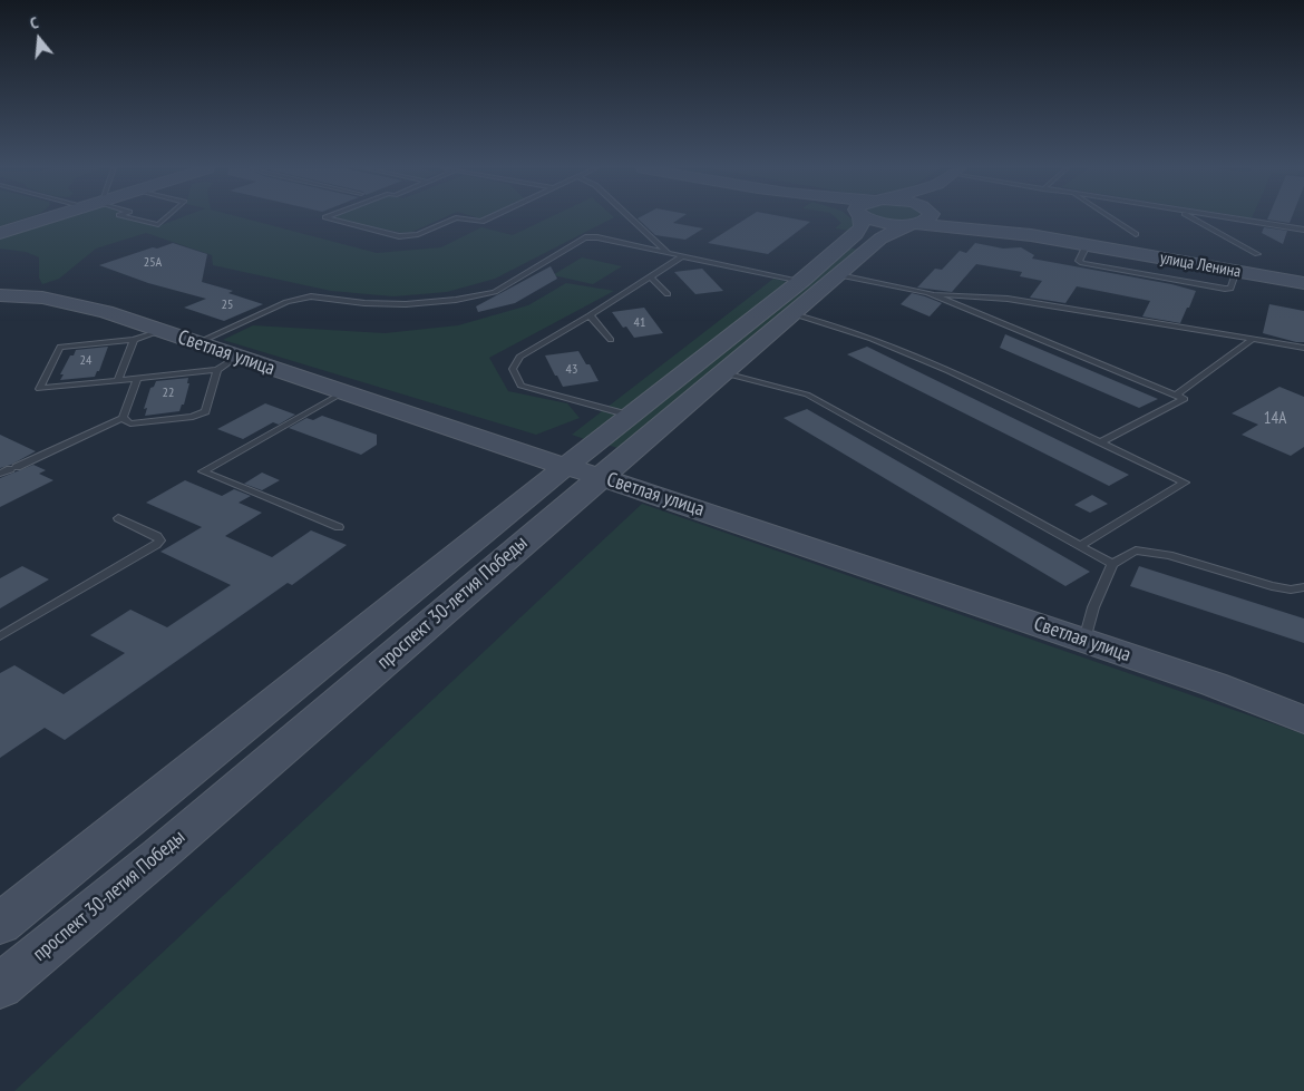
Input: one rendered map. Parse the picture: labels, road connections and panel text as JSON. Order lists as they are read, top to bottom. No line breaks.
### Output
{"streets":{"main road":["улица Ленина","Светлая улица","проспект 30-летия Победы"]},"crossings":[["Светлая улица","проспект 30-летия Победы"]],"house_numbers":["25А","25","41","24","43","22","14А"],"north":"top"}
